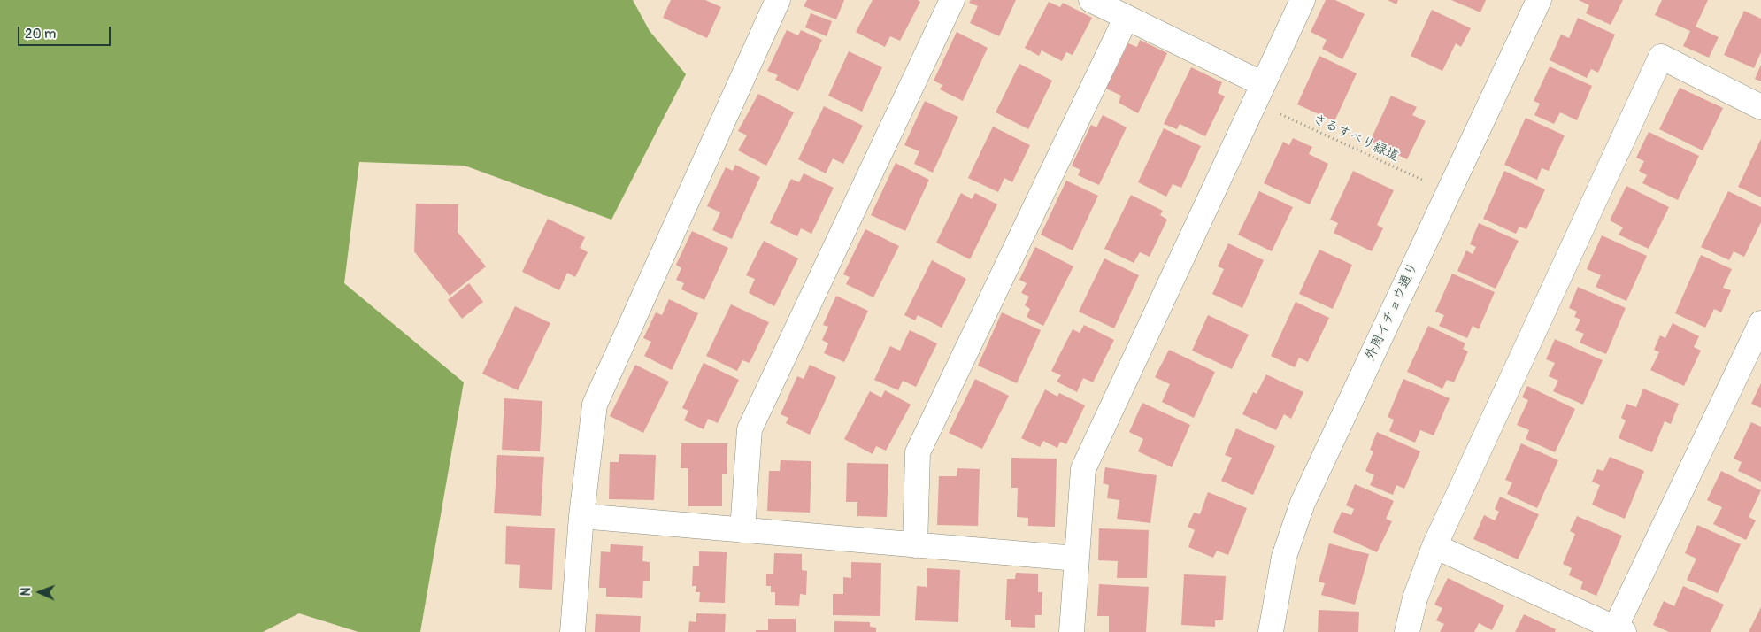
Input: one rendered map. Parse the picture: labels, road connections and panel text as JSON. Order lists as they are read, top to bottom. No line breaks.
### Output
{"streets":{"street":["外周イチョウ通り"],"path":["さるすべり緑道"]},"crossings":[["さるすべり緑道","外周イチョウ通り"]],"scale_bar":"20 m","north":"left"}
